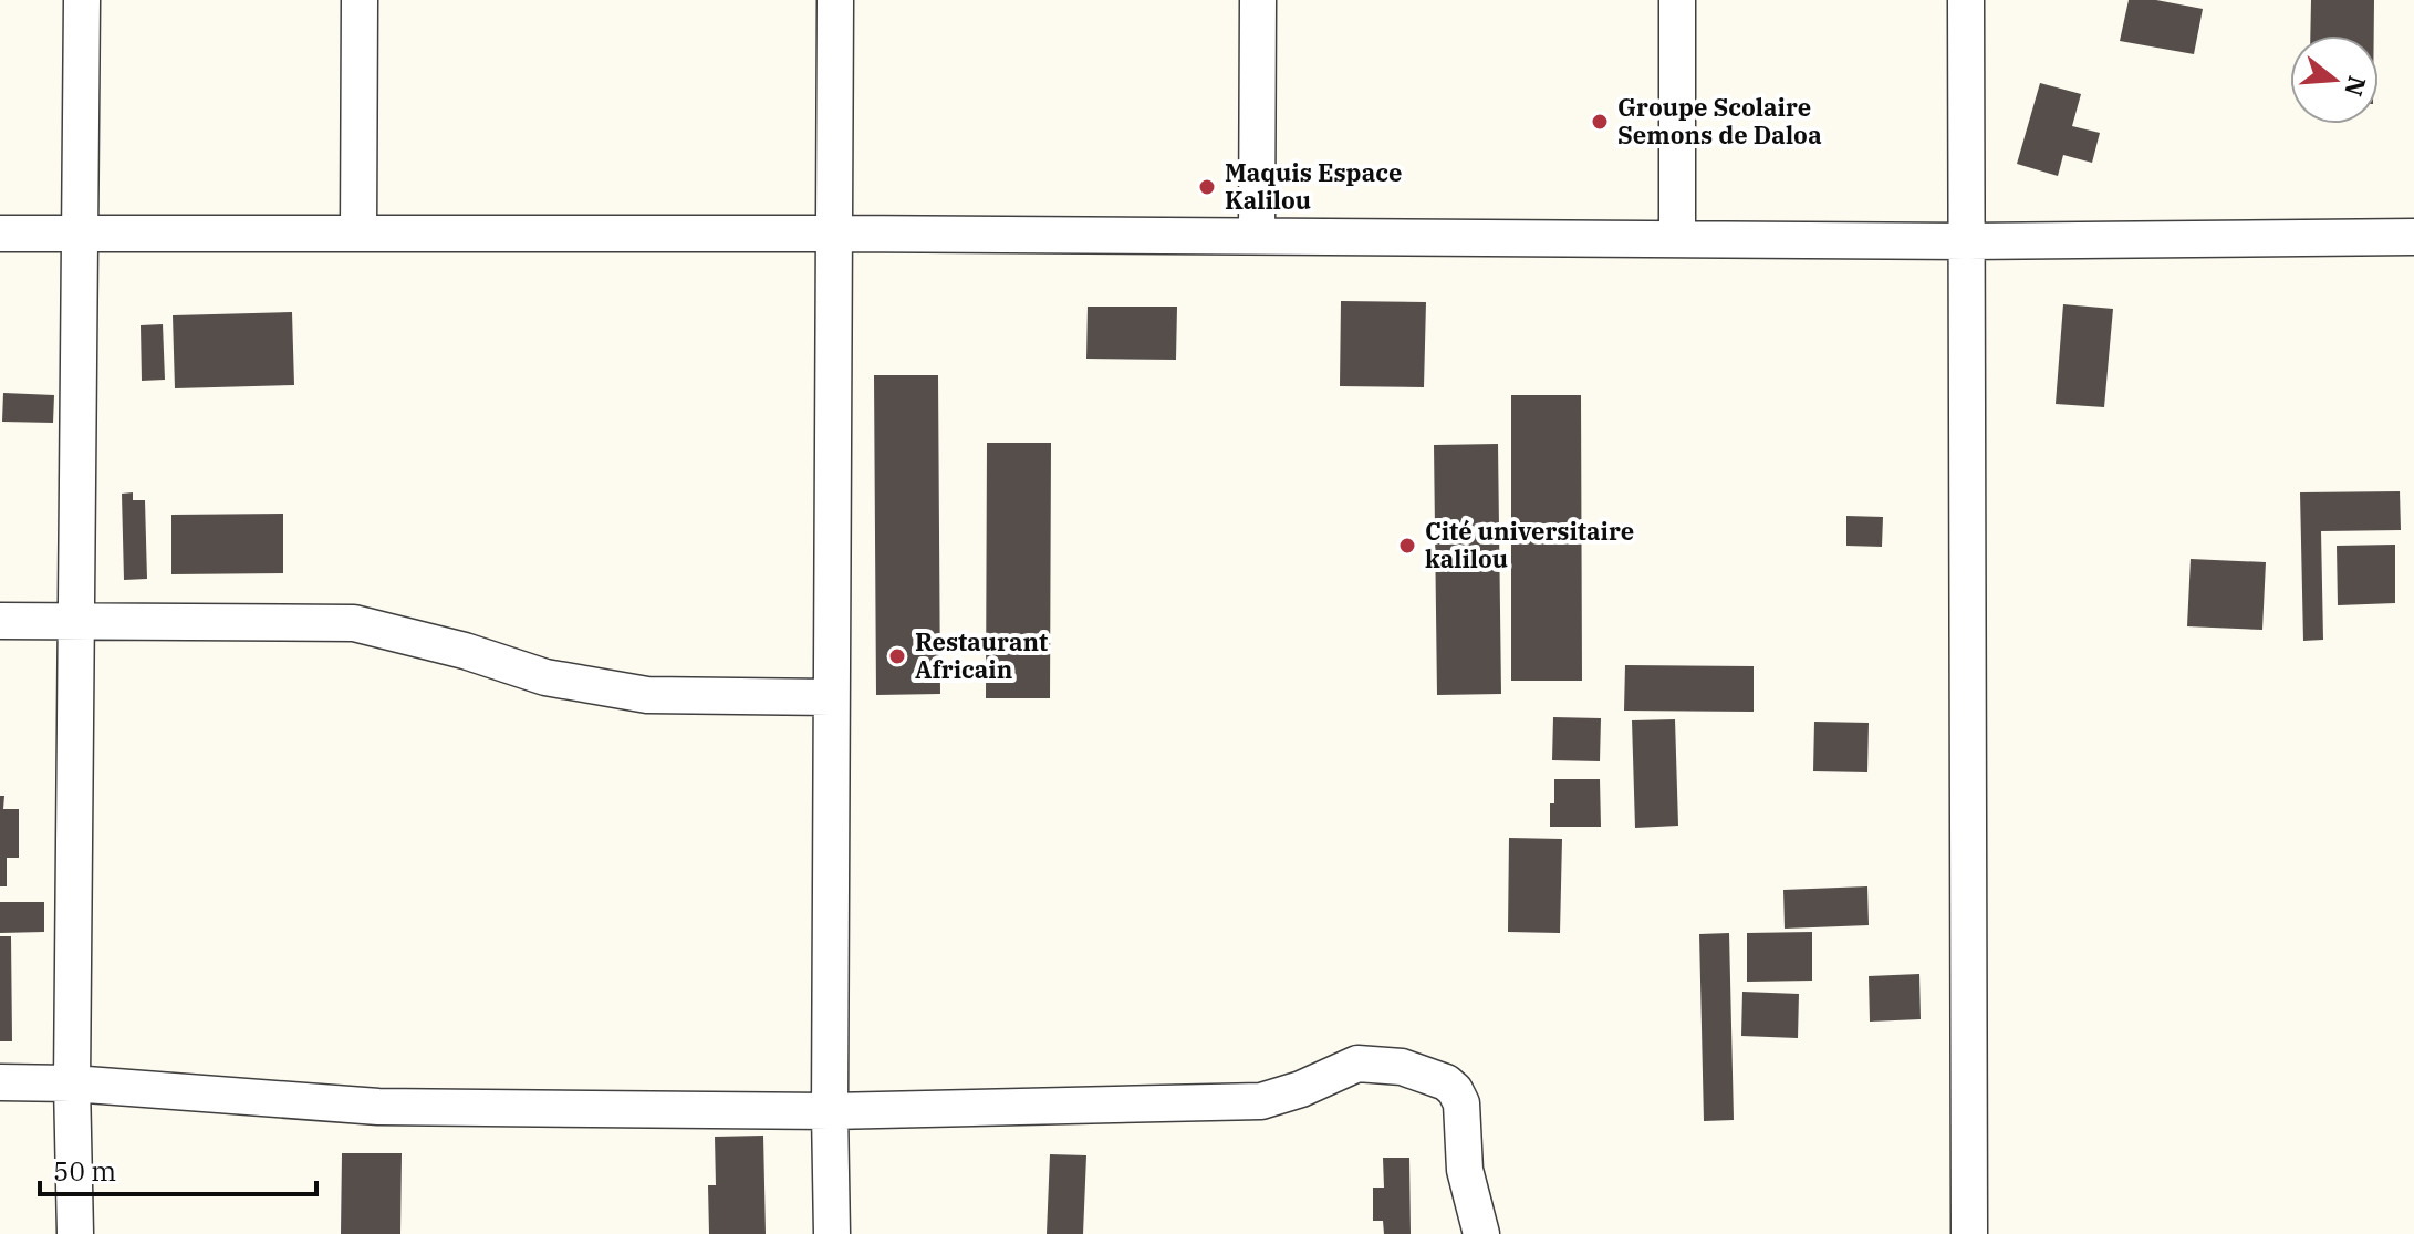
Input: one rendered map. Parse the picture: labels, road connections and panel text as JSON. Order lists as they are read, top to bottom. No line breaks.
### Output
{"places":["Groupe Scolaire Semons de Daloa","Maquis Espace Kalilou","Cité universitaire kalilou","Restaurant Africain"],"scale_bar":"50 m","north":"right"}
